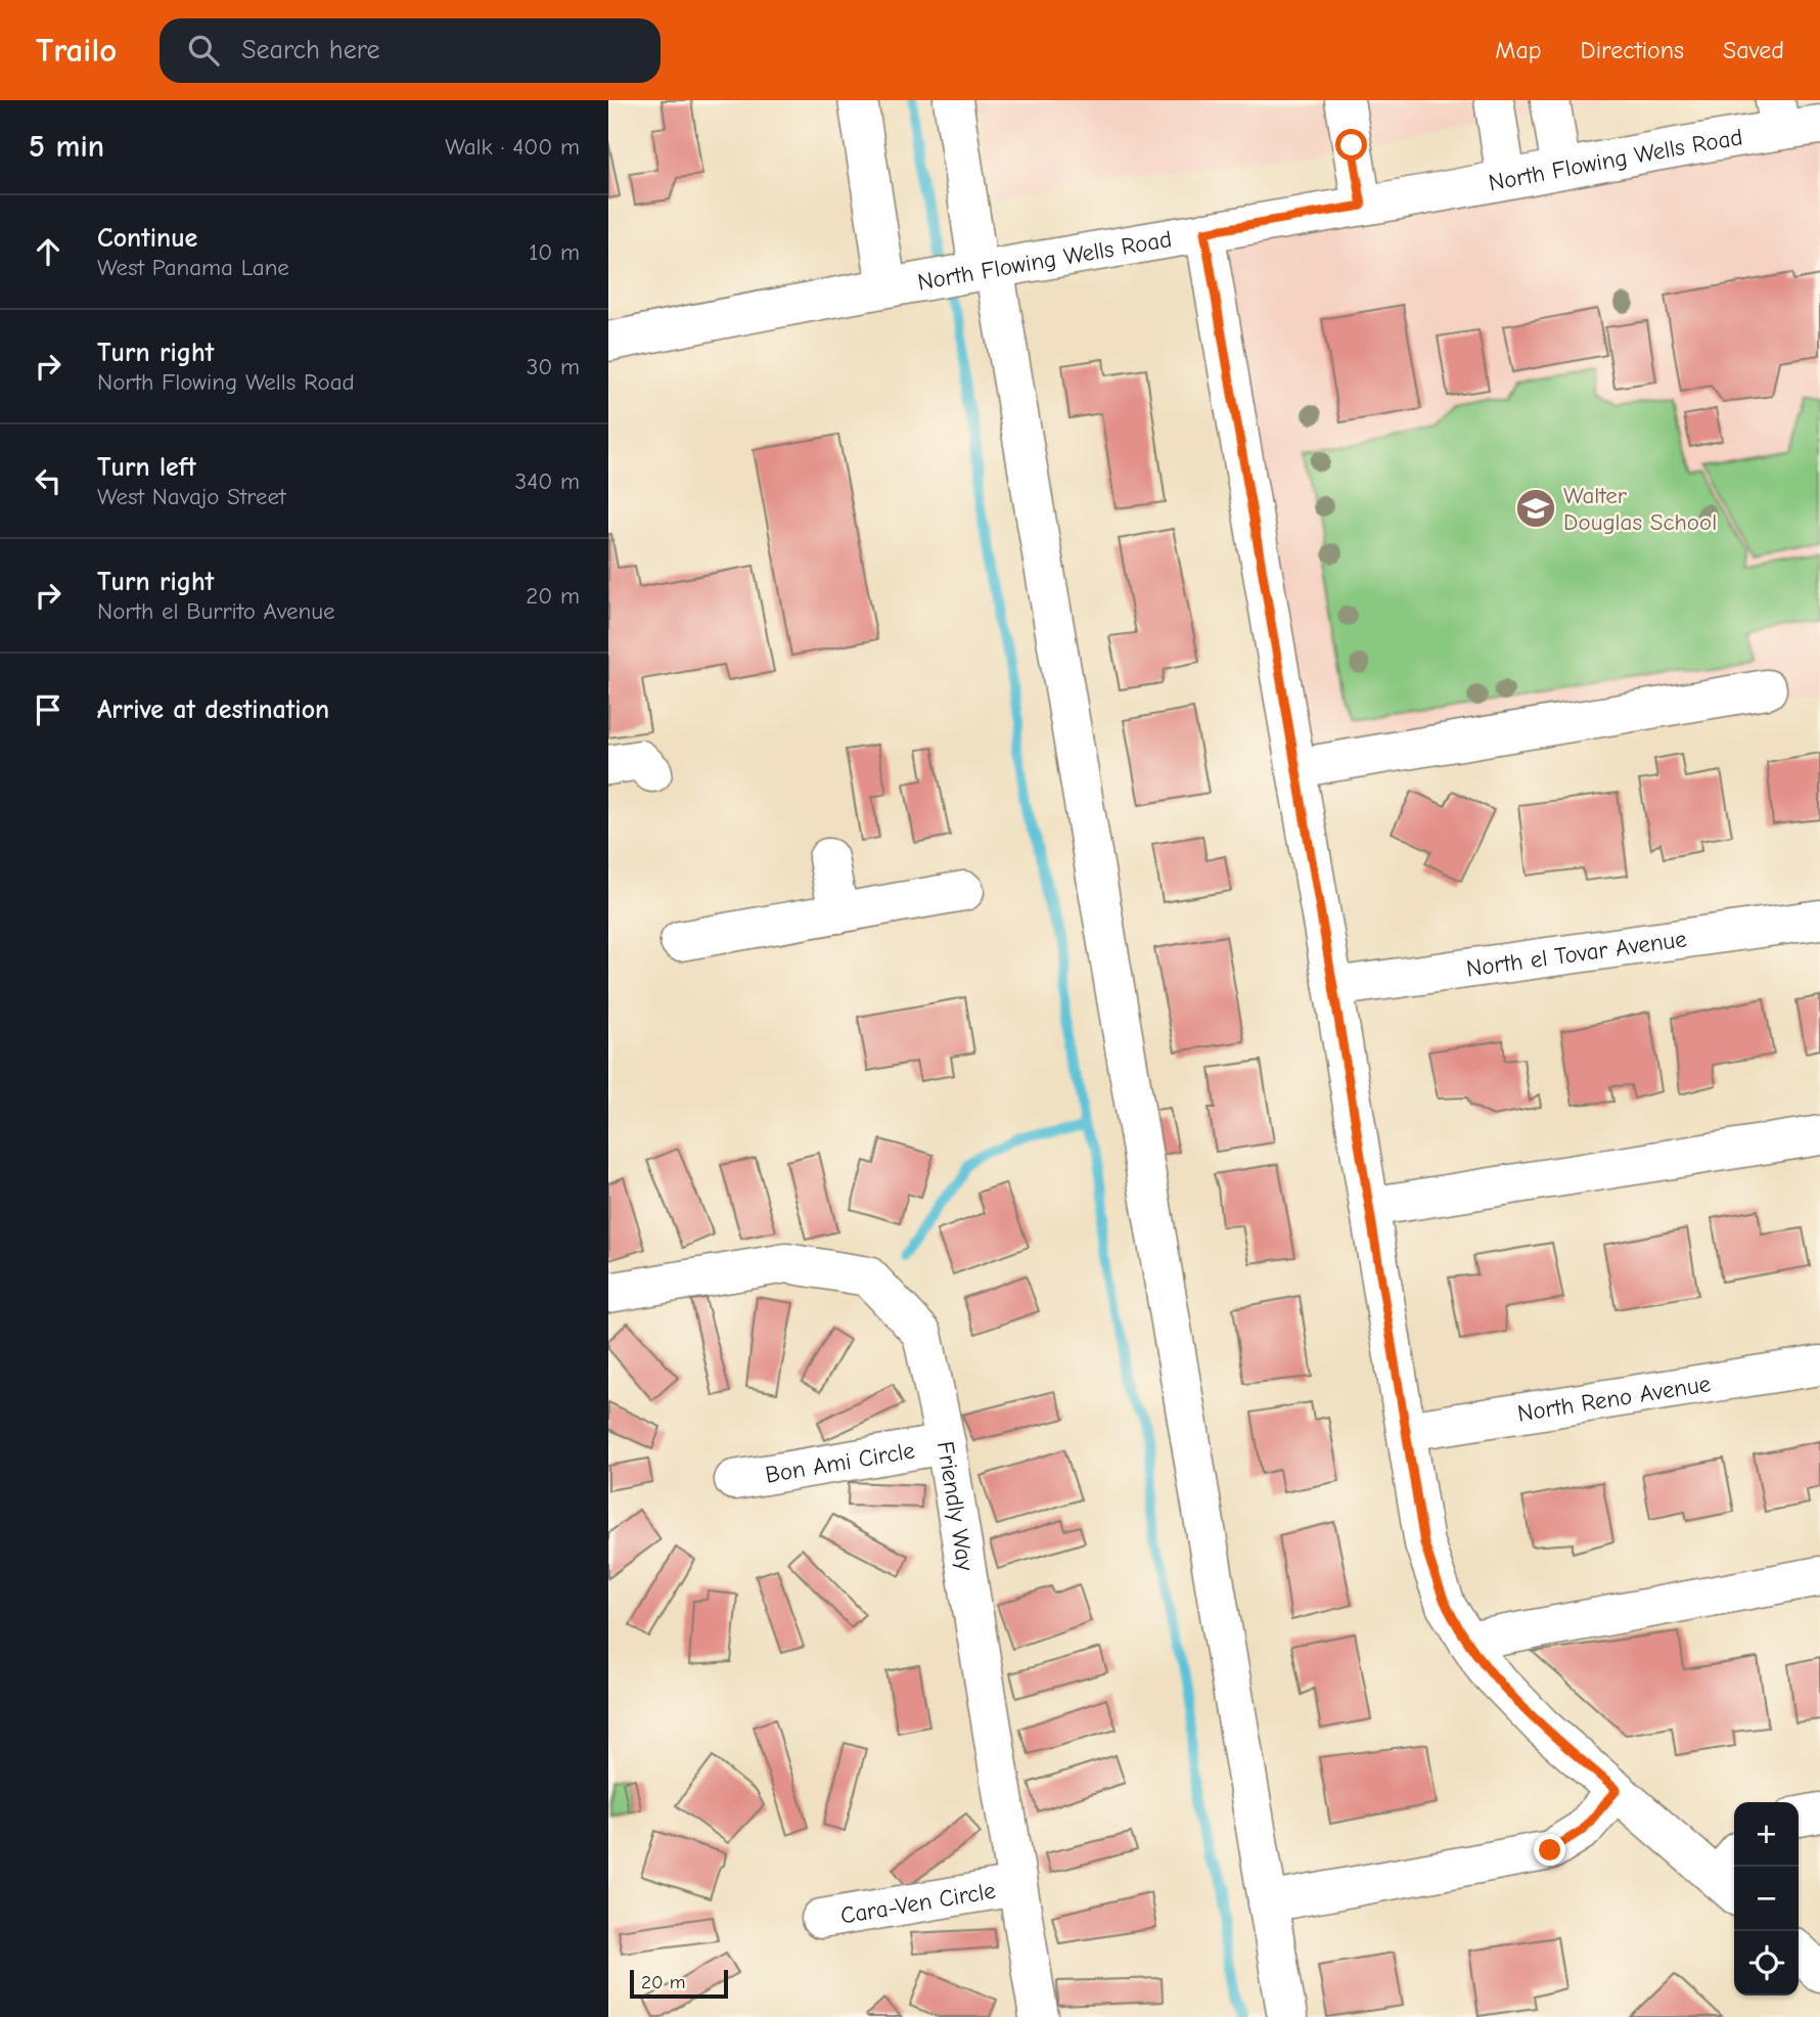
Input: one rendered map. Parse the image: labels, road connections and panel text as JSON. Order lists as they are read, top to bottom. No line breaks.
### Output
{"streets":{"street":["North Flowing Wells Road","North el Tovar Avenue","North Reno Avenue","Bon Ami Circle","Friendly Way","Cara-Ven Circle"]},"crossings":[["Bon Ami Circle","Friendly Way"],["Friendly Way","Cara-Ven Circle"]],"places":{"school or university":["Walter Douglas School"]},"scale_bar":"20 m","page":{"header":"Trailo","search":"Search here","nav":["Map","Directions","Saved"],"heading":["5 min","Walk · 400 m"],"list":[["Continue","West Panama Lane","10 m"],["Turn right","North Flowing Wells Road","30 m"],["Turn left","West Navajo Street","340 m"],["Turn right","North el Burrito Avenue","20 m"],"Arrive at destination"],"map_buttons":["+","−"],"scale":"20 m"}}
